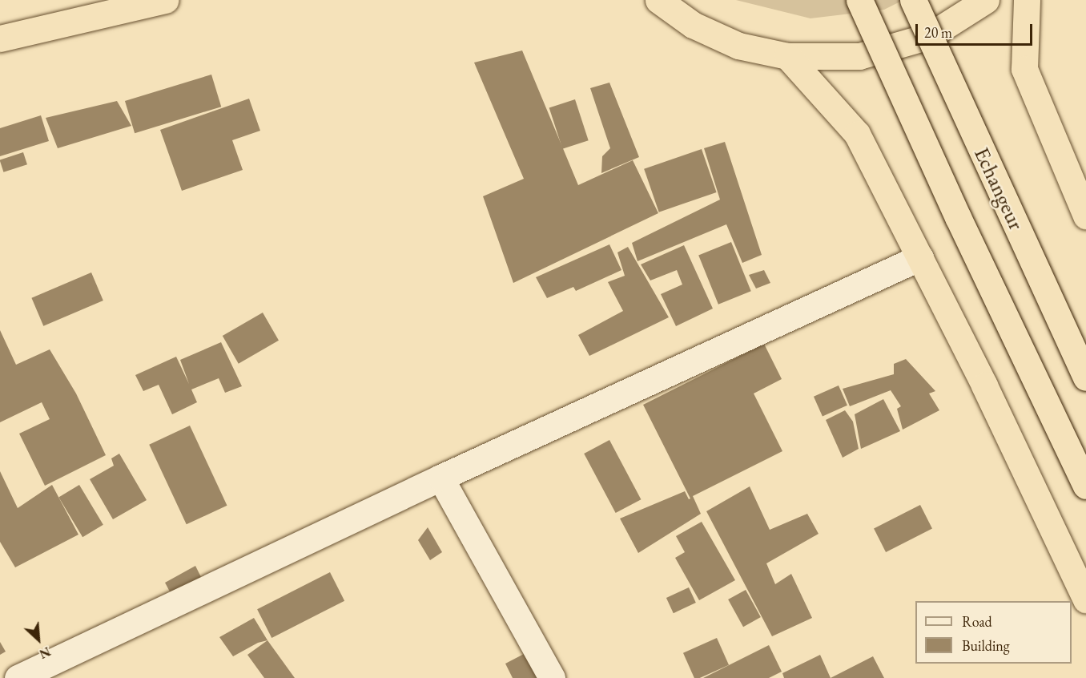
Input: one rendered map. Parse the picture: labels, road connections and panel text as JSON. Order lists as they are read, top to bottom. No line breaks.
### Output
{"streets":{"main road":["Echangeur"]},"legend":["Road","Building"],"scale_bar":"20 m","north":"bottom right"}
